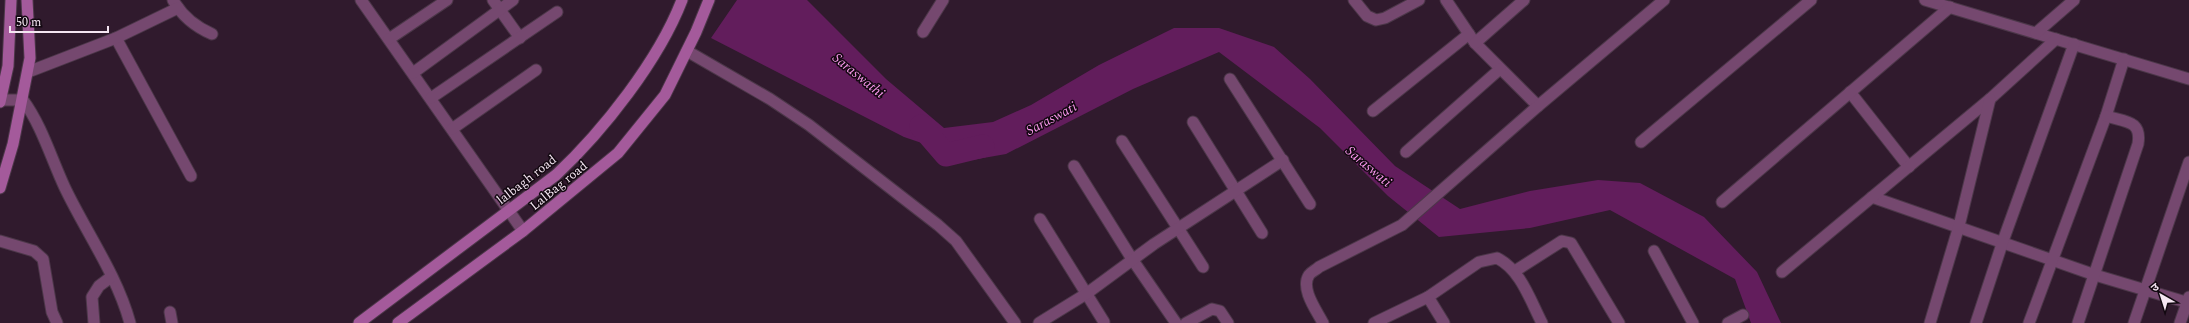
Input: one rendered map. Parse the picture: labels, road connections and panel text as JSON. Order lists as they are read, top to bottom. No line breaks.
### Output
{"streets":{"main road":["lalbagh road","LalBag road"]},"water":["Saraswathi","Saraswati"],"scale_bar":"50 m","north":"top left"}
